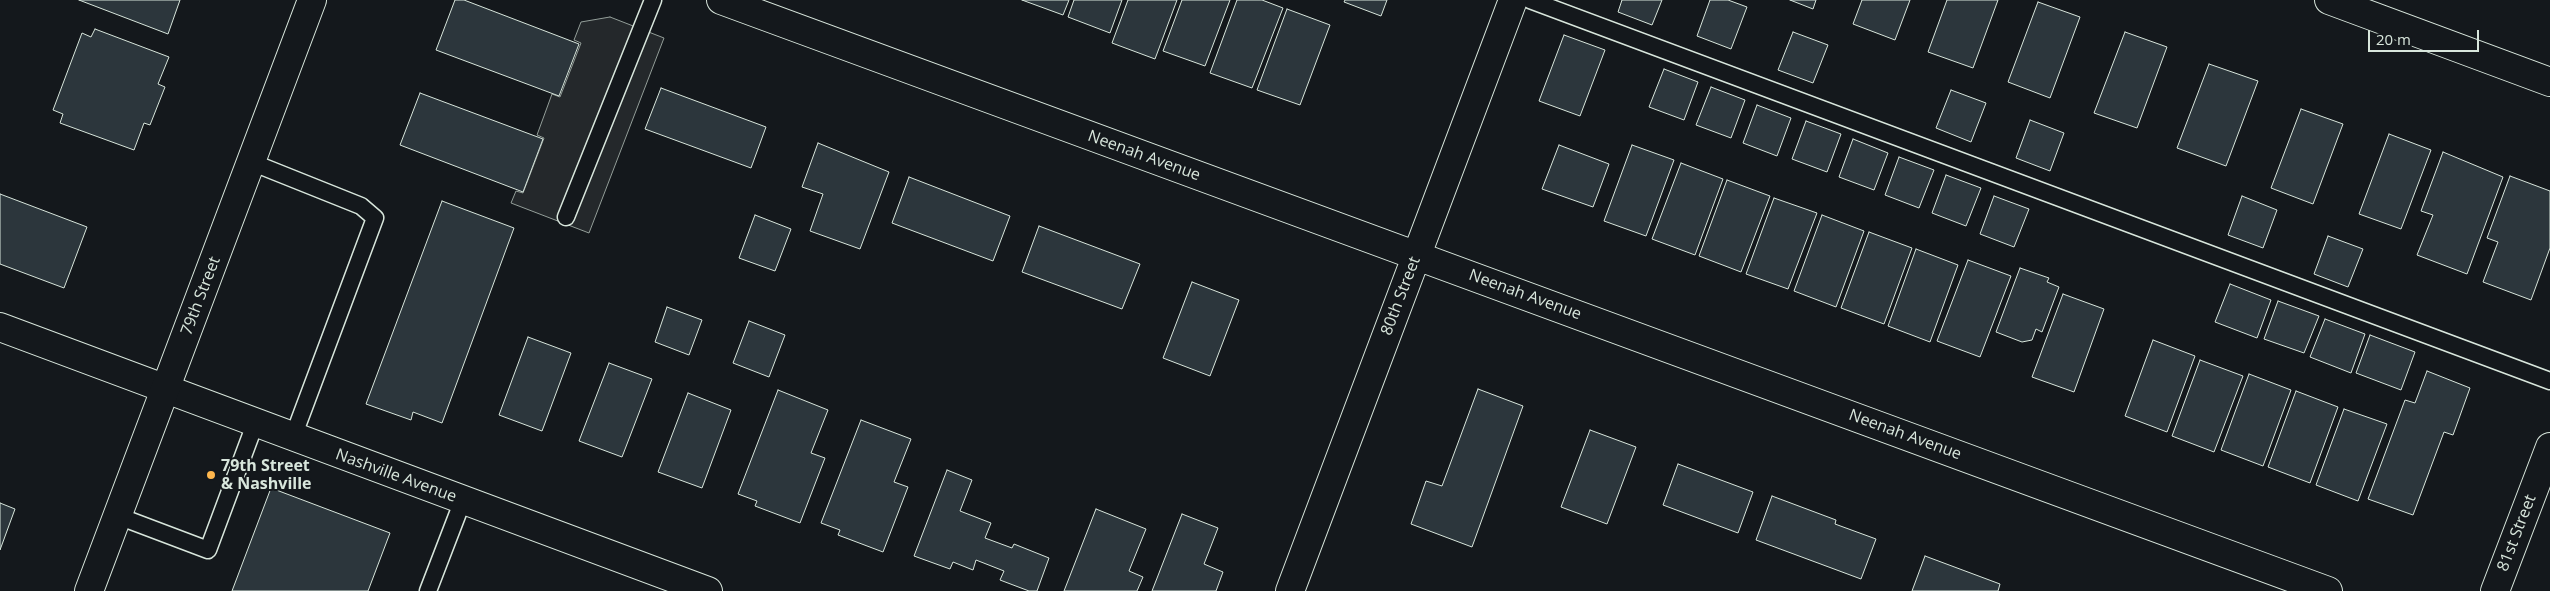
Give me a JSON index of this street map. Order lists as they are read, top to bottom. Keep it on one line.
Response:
{"streets":{"street":["Neenah Avenue","79th Street","80th Street","Nashville Avenue","81st Street"]},"crossings":[["Neenah Avenue","80th Street"],["79th Street","Nashville Avenue"]],"places":["79th Street & Nashville"],"scale_bar":"20 m"}
